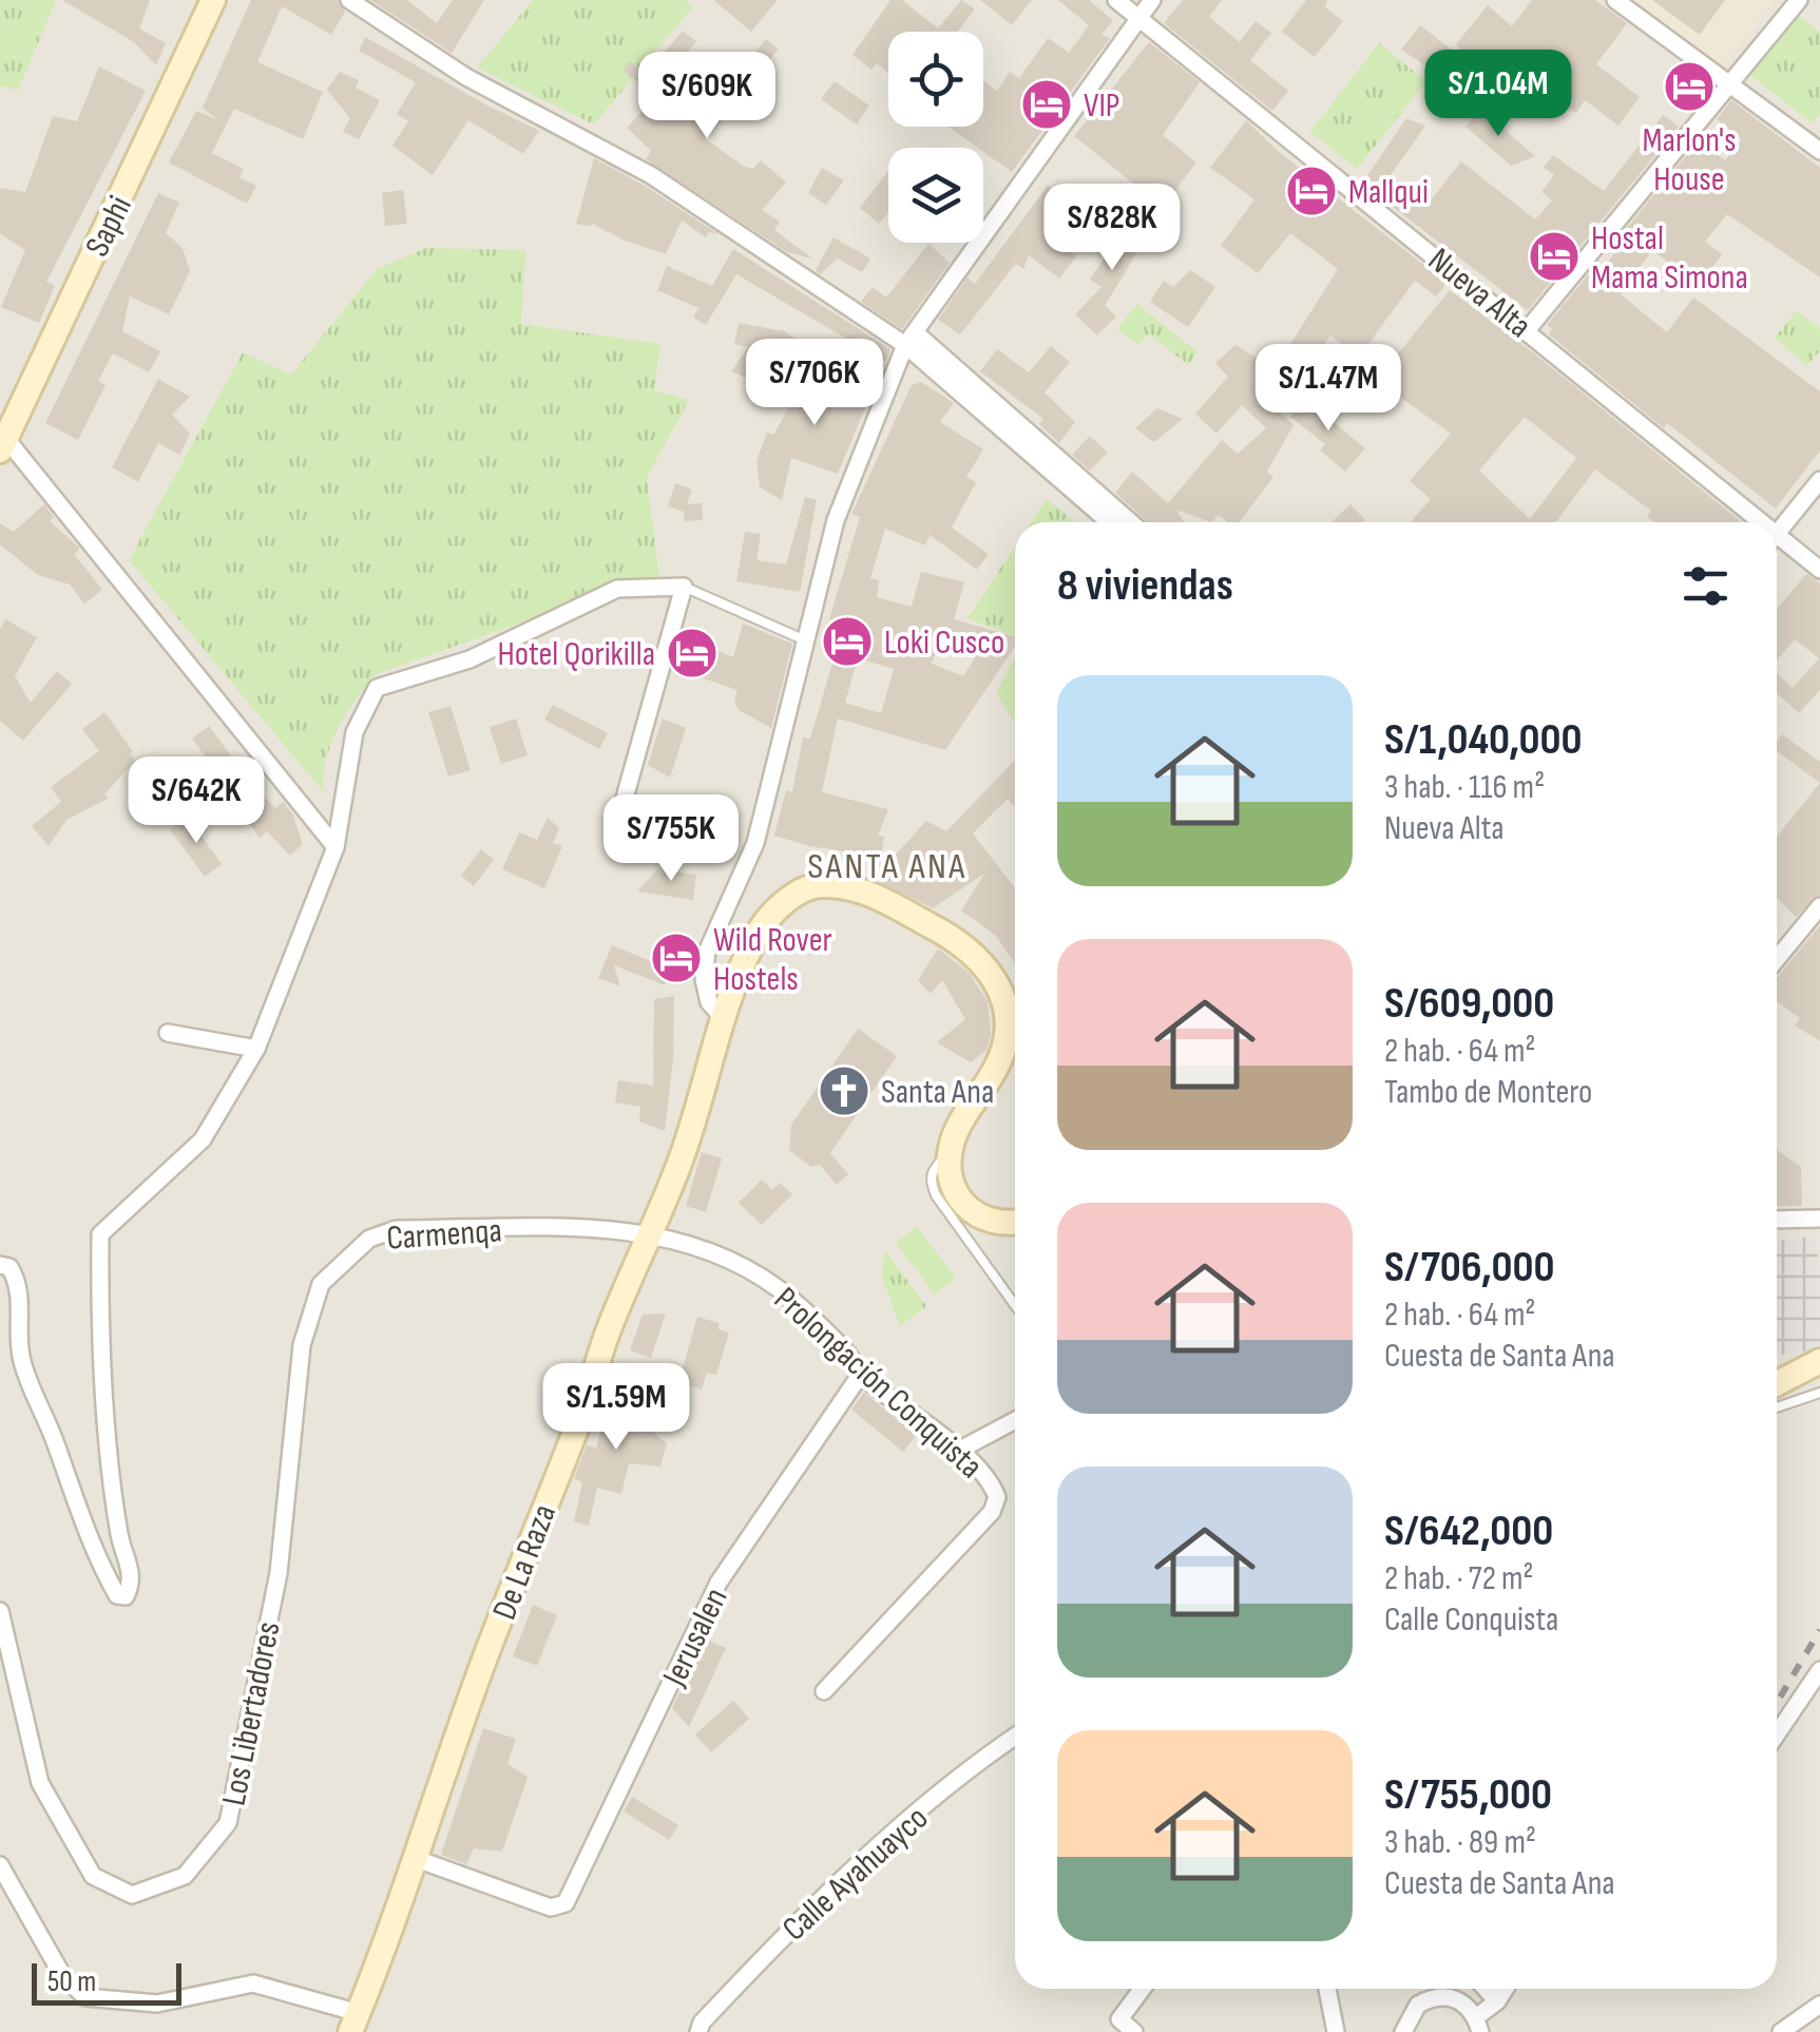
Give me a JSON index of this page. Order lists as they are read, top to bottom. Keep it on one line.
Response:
{"streets":{"main road":["Saphi","De La Raza"],"street":["Nueva Alta","Carmenqa","Prolongación Conquista","Jerusalen","Los Libertadores","Calle Ayahuayco"]},"crossings":[["Carmenqa","Prolongación Conquista"],["Carmenqa","De La Raza"],["Carmenqa","Los Libertadores"],["Prolongación Conquista","De La Raza"],["Prolongación Conquista","Jerusalen"],["De La Raza","Jerusalen"]],"districts":["SANTA ANA"],"places":{"hotel":["Marlon's House","VIP","Mallqui","Hostal Mama Simona","Loki Cusco","Hotel Qorikilla","Wild Rover Hostels"],"church":["Santa Ana"]},"scale_bar":"50 m","page":{"price":["S/1.04M","S/609K","S/828K","S/706K","S/1.47M","S/642K","S/755K","S/1.59M"],"heading":"8 viviendas","list":[{"name":"S/1,040,000","note":"3 hab. · 116 m² · Nueva Alta"},{"name":"S/609,000","note":"2 hab. · 64 m² · Tambo de Montero"},{"name":"S/706,000","note":"2 hab. · 64 m² · Cuesta de Santa Ana"},{"name":"S/642,000","note":"2 hab. · 72 m² · Calle Conquista"},{"name":"S/755,000","note":"3 hab. · 89 m² · Cuesta de Santa Ana"}],"scale":"50 m"}}
